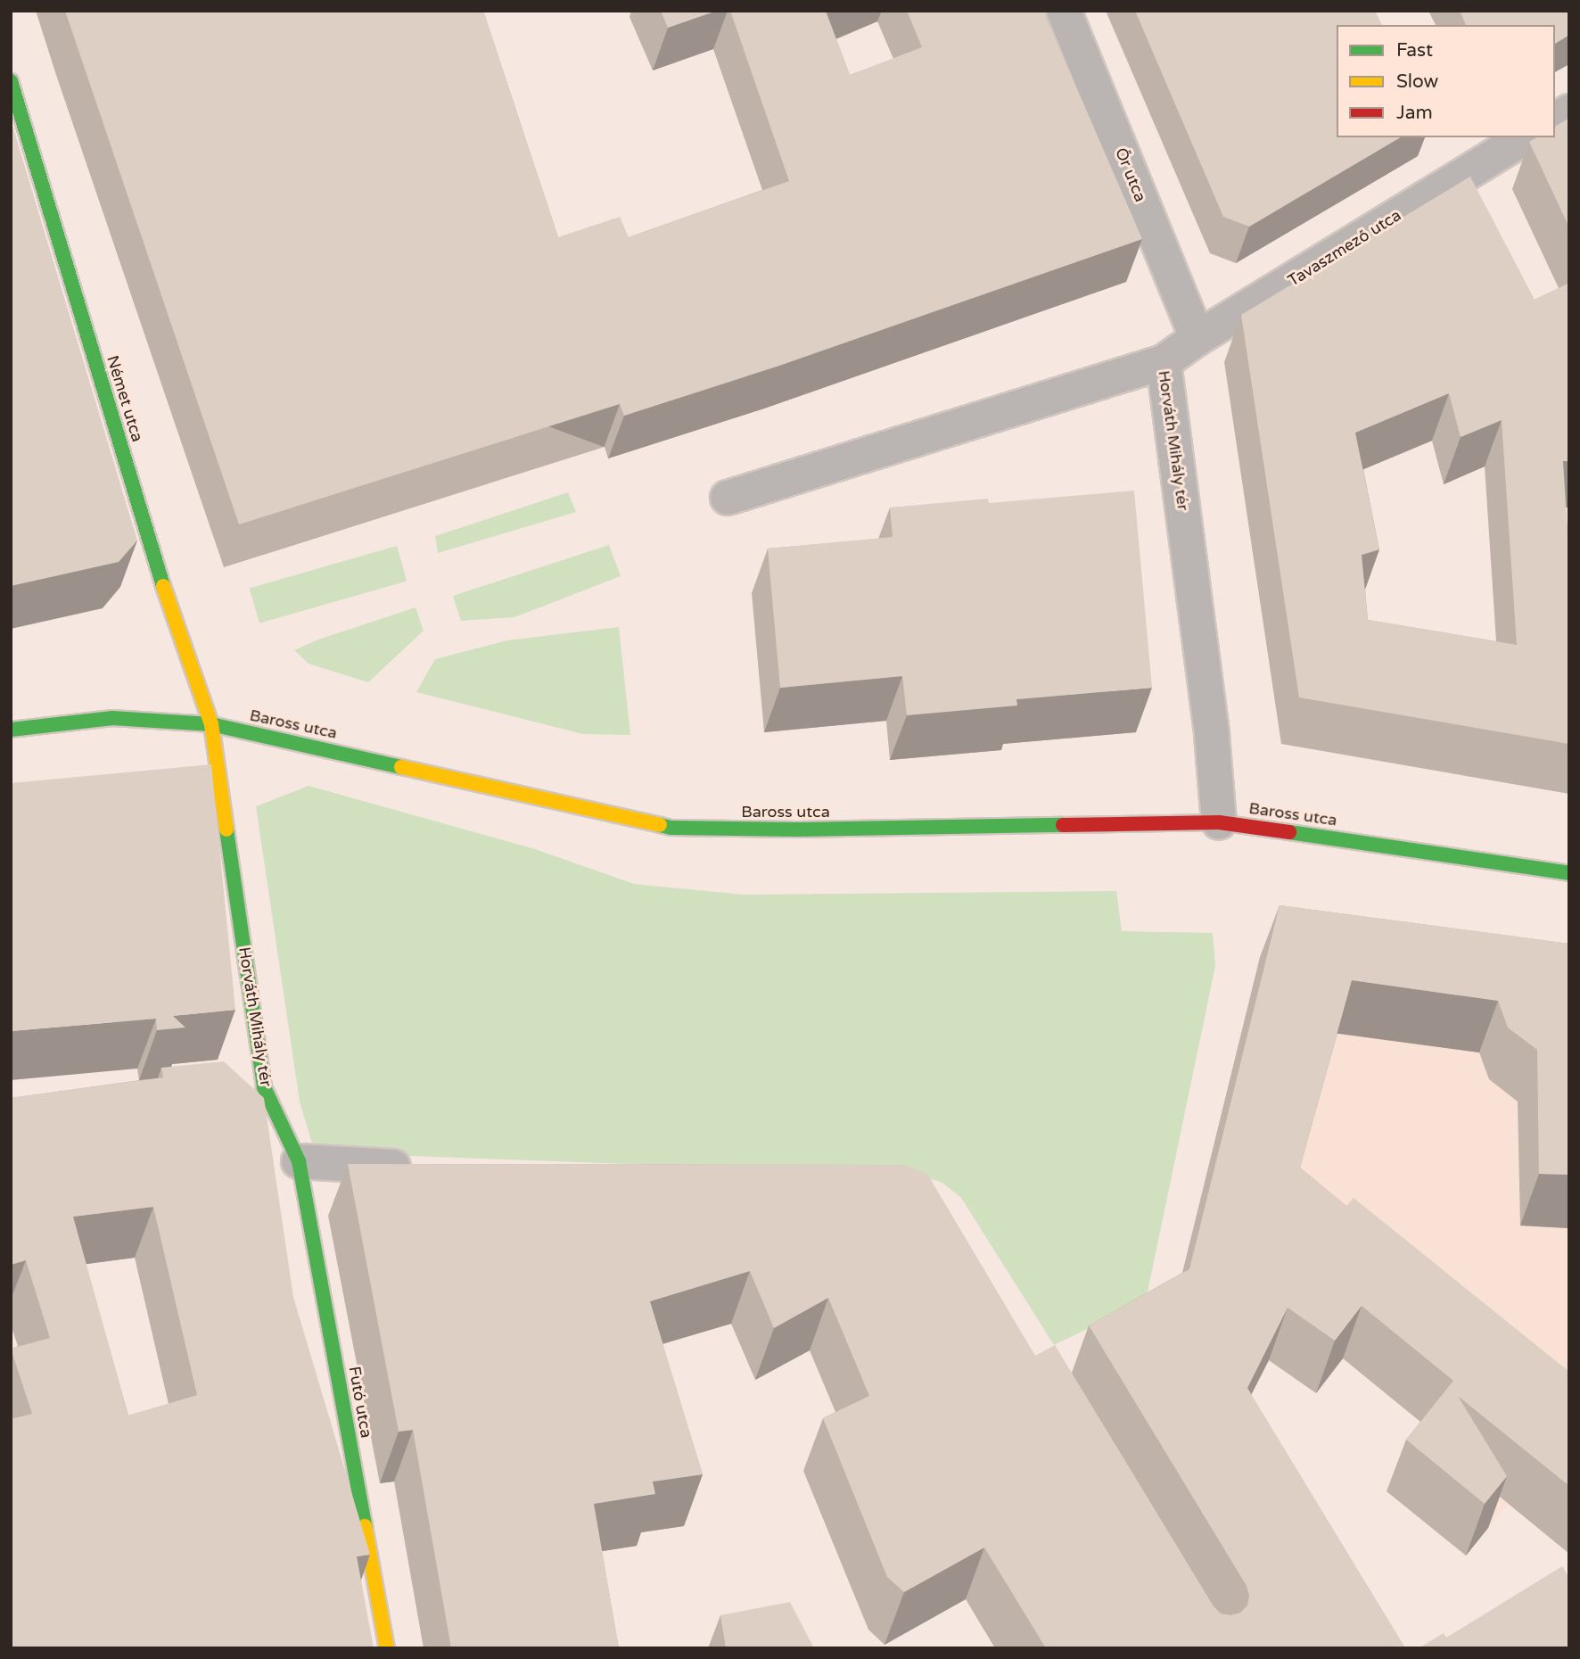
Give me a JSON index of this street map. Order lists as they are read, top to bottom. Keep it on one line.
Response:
{"streets":{"street":["Őr utca","Tavaszmező utca","Német utca","Horváth Mihály tér","Baross utca","Futó utca"]},"crossings":[["Őr utca","Tavaszmező utca"],["Tavaszmező utca","Horváth Mihály tér"],["Német utca","Horváth Mihály tér"],["Német utca","Baross utca"],["Horváth Mihály tér","Baross utca"],["Horváth Mihály tér","Futó utca"]],"legend":["Fast","Slow","Jam"]}
